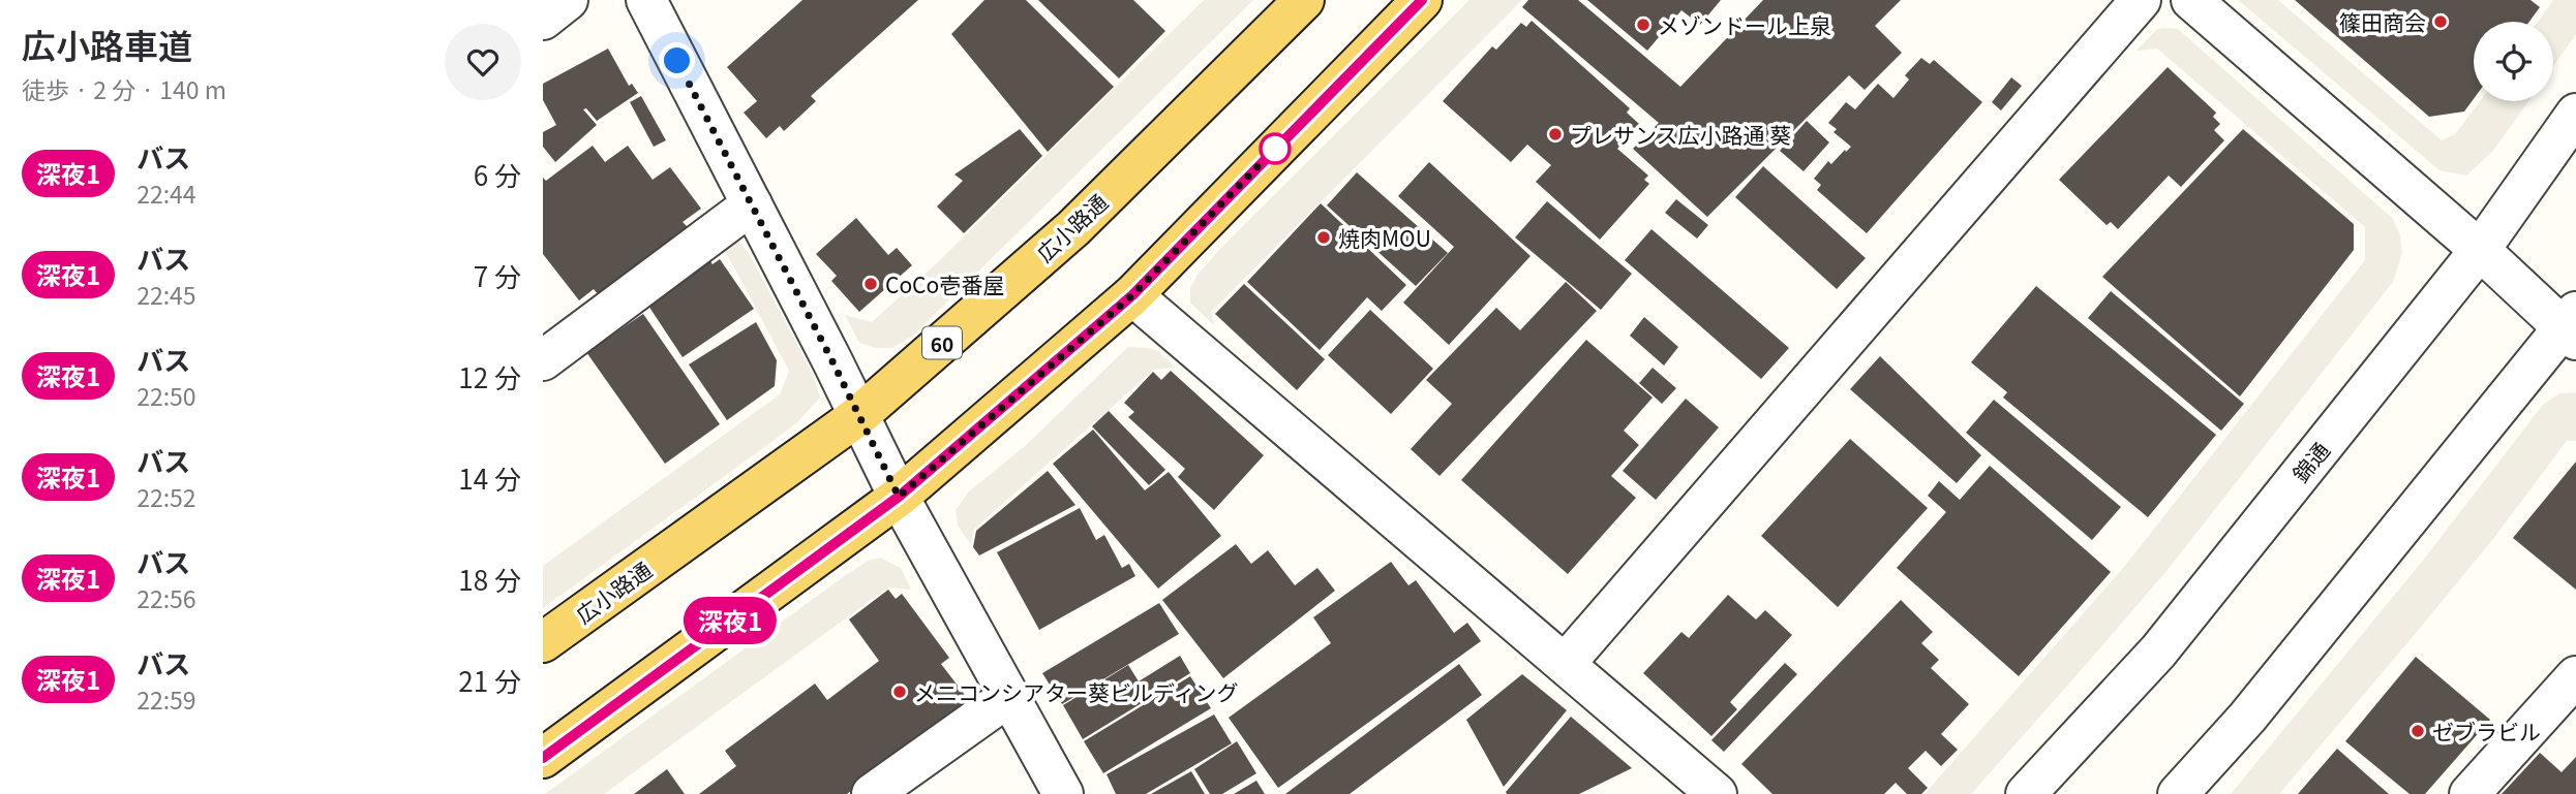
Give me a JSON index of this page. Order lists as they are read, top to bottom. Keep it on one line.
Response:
{"streets":{"main road":["広小路通","60"],"street":["錦通"]},"places":["篠田商会","メゾンドール上泉","プレサンス広小路通 葵","焼肉MOU","CoCo壱番屋","メニコンシアター葵ビルディング","ゼブラビル"],"lines":["bus line 深夜1"],"page":{"heading":["広小路車道","徒歩 · 2 分 · 140 m"],"on_map":"深夜1","list":[{"mark":"深夜1","name":"バス","note":"22:44","value":"6 分"},{"mark":"深夜1","name":"バス","note":"22:45","value":"7 分"},{"mark":"深夜1","name":"バス","note":"22:50","value":"12 分"},{"mark":"深夜1","name":"バス","note":"22:52","value":"14 分"},{"mark":"深夜1","name":"バス","note":"22:56","value":"18 分"},{"mark":"深夜1","name":"バス","note":"22:59","value":"21 分"}]}}
